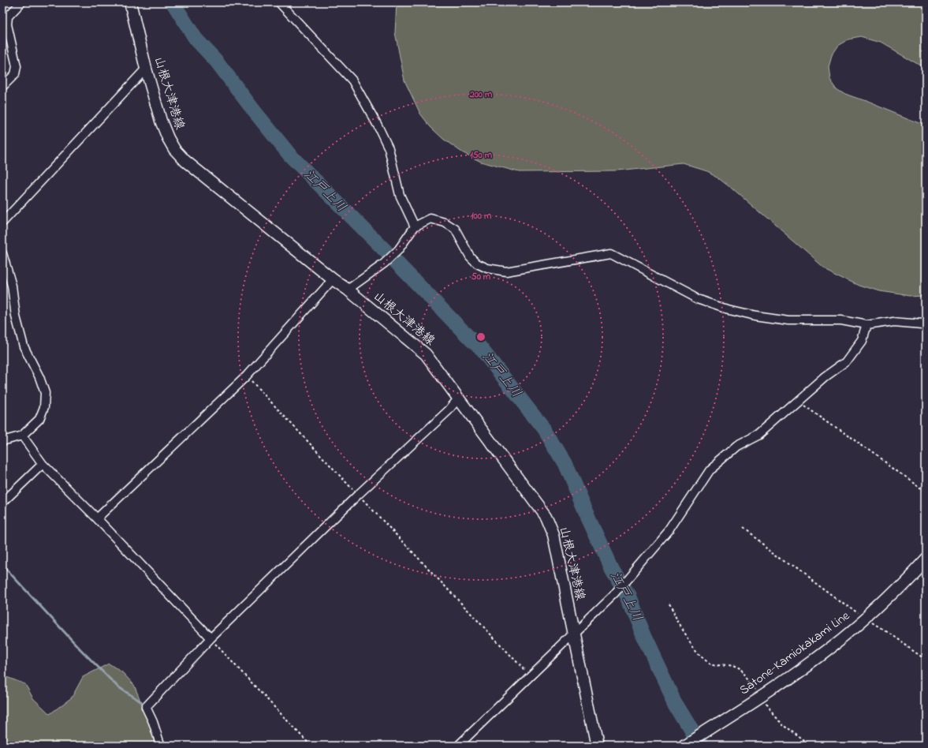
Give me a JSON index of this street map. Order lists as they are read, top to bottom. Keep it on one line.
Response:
{"streets":{"main road":["山根大津港線","Satone-Kamiokakami Line"]},"water":["江戸上川"],"rings":["200 m","150 m","100 m","50 m"]}
